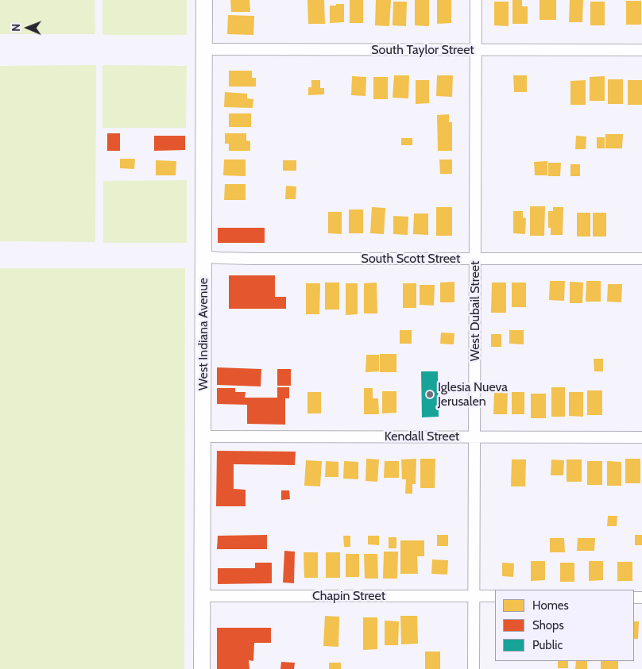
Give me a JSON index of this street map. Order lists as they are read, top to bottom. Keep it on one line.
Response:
{"streets":{"street":["South Taylor Street","South Scott Street","West Dubail Street","West Indiana Avenue","Kendall Street","Chapin Street"]},"crossings":[["South Taylor Street","West Dubail Street"],["South Taylor Street","West Indiana Avenue"],["South Scott Street","West Dubail Street"],["South Scott Street","West Indiana Avenue"],["West Dubail Street","Kendall Street"],["West Dubail Street","Chapin Street"],["West Indiana Avenue","Kendall Street"],["West Indiana Avenue","Chapin Street"]],"places":["Iglesia Nueva Jerusalen"],"legend":["Homes","Shops","Public"],"north":"left"}
